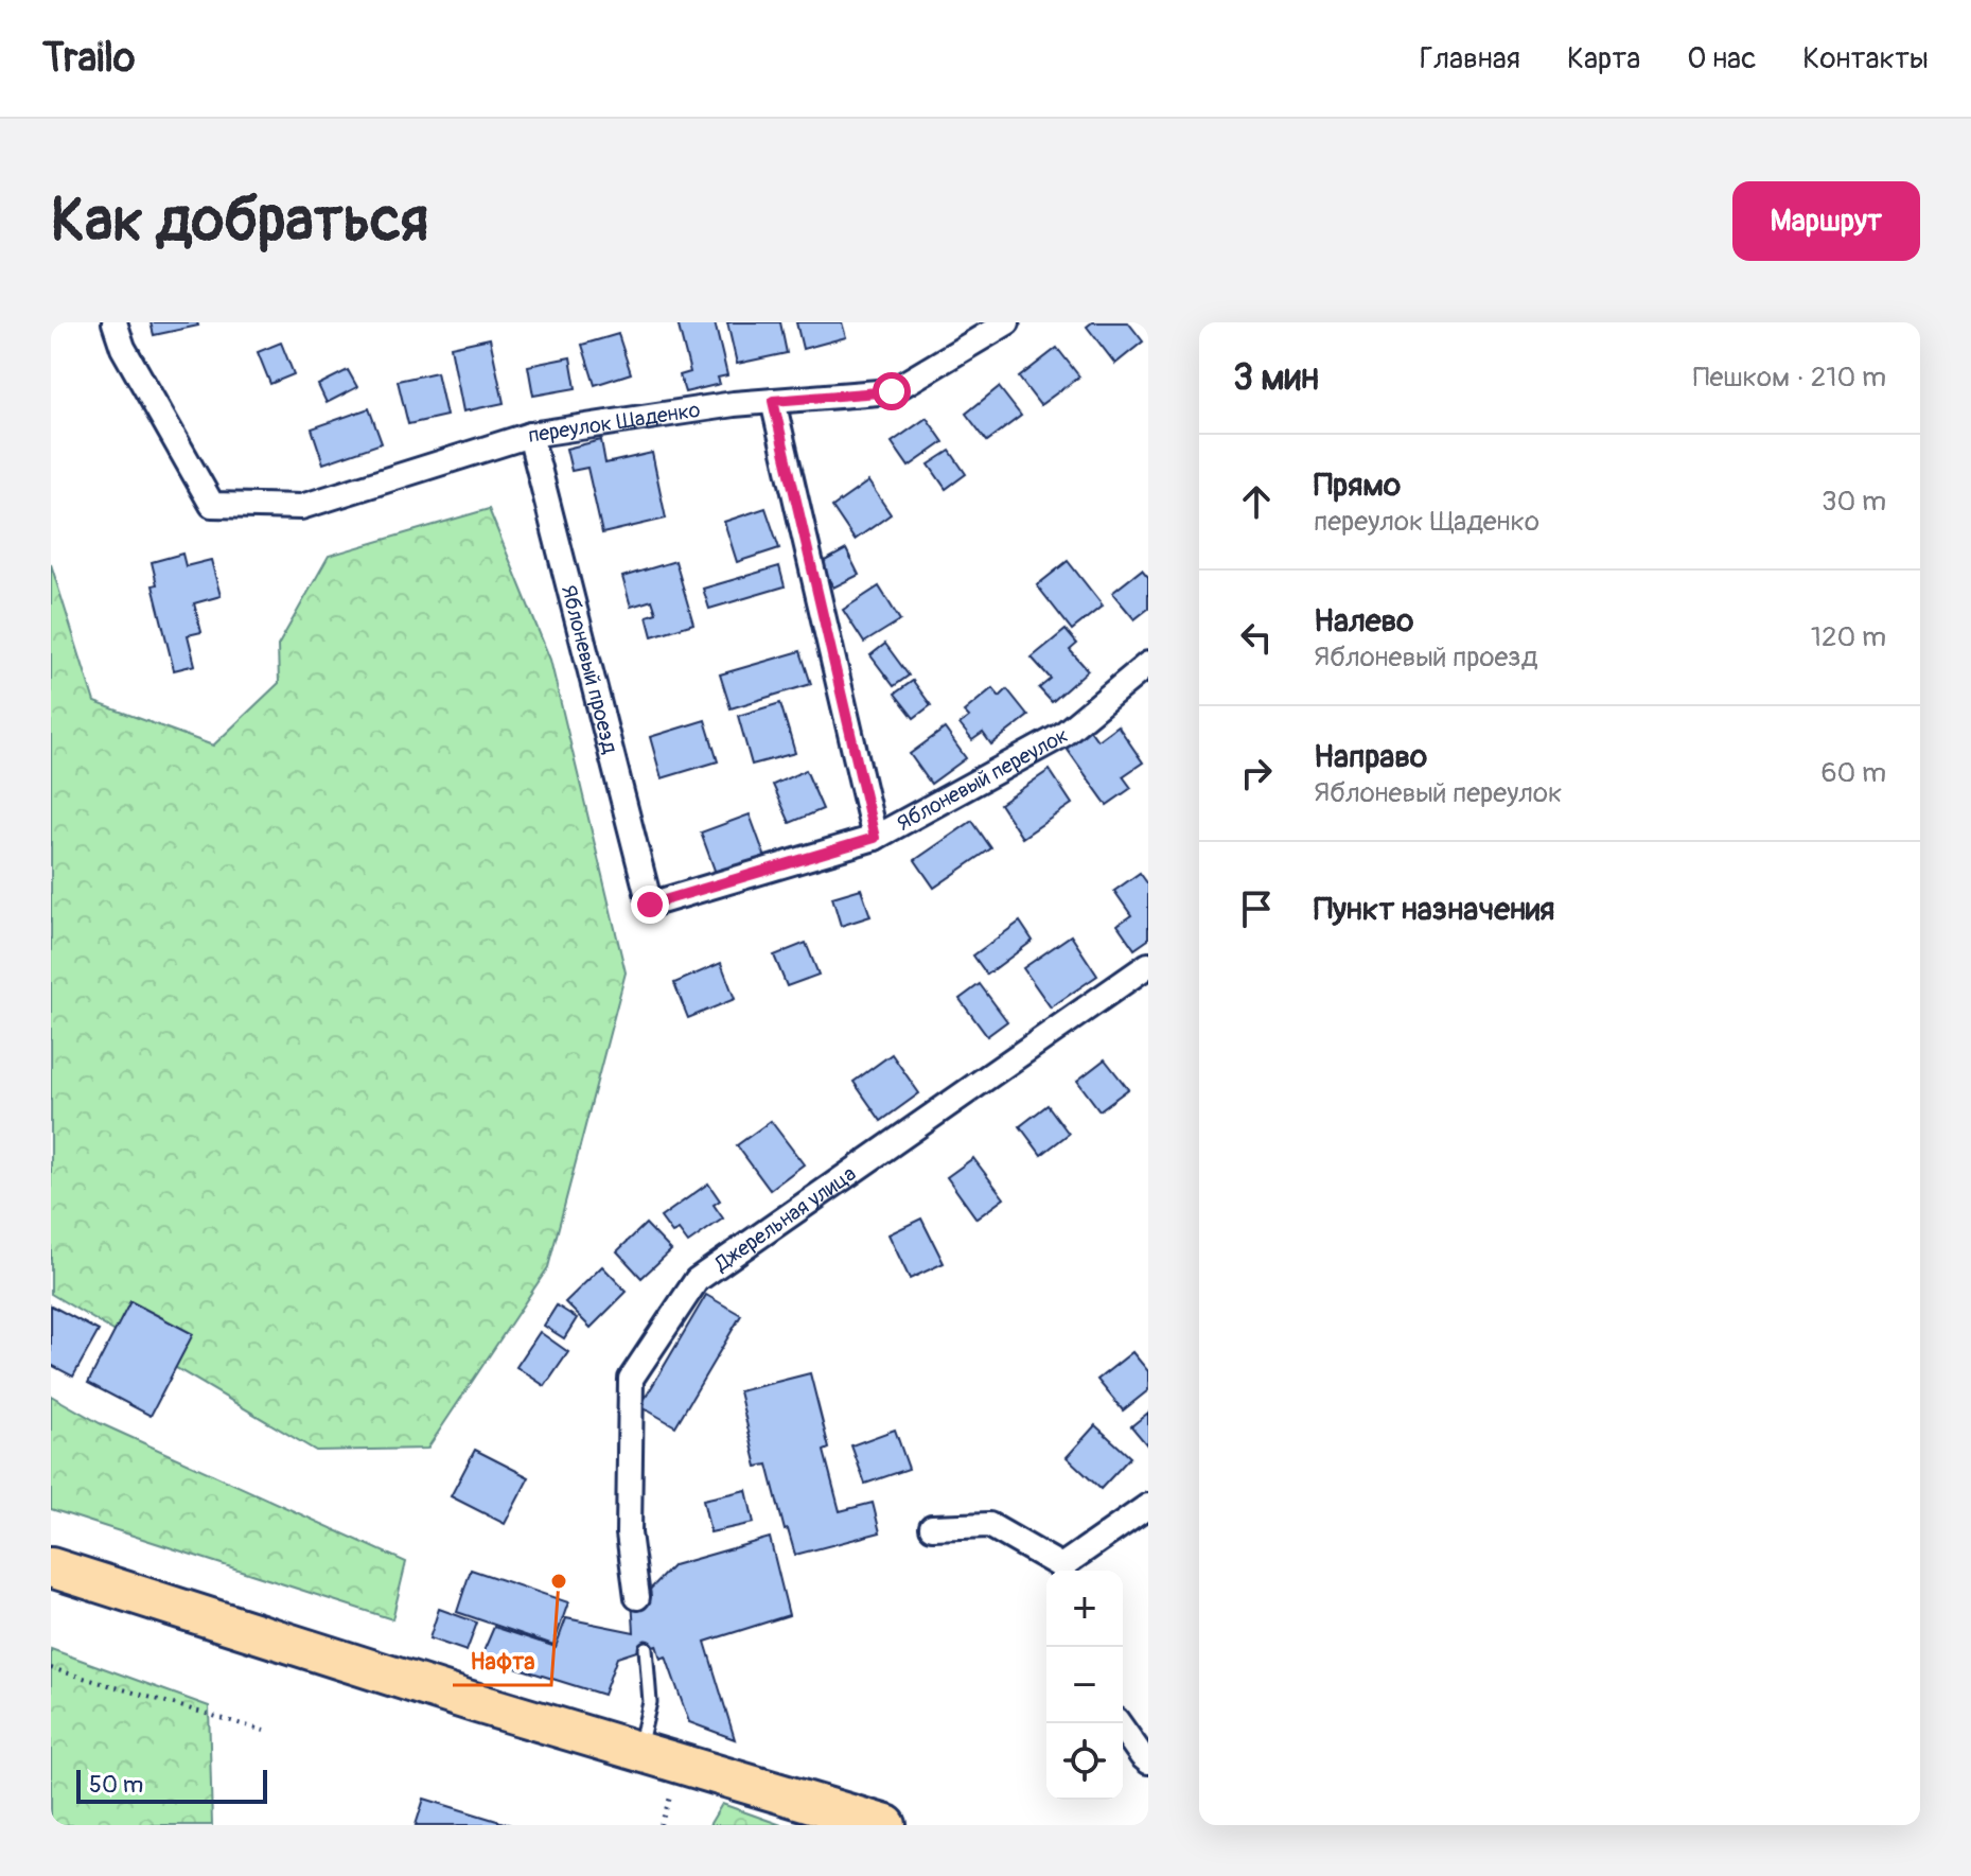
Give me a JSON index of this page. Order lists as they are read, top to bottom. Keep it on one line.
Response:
{"streets":{"street":["переулок Щаденко","Яблоневый проезд","Яблоневый переулок","Джерельная улица"]},"crossings":[["переулок Щаденко","Яблоневый проезд"],["Яблоневый проезд","Яблоневый переулок"]],"places":["Нафта"],"scale_bar":"50 m","page":{"header":"Trailo","nav":["Главная","Карта","О нас","Контакты"],"buttons":"Маршрут","title":"Как добраться","heading":["3 мин","Пешком · 210 m"],"list":[["Прямо","переулок Щаденко","30 m"],["Налево","Яблоневый проезд","120 m"],["Направо","Яблоневый переулок","60 m"],"Пункт назначения"],"map_buttons":["+","−"],"scale":"50 m"}}
